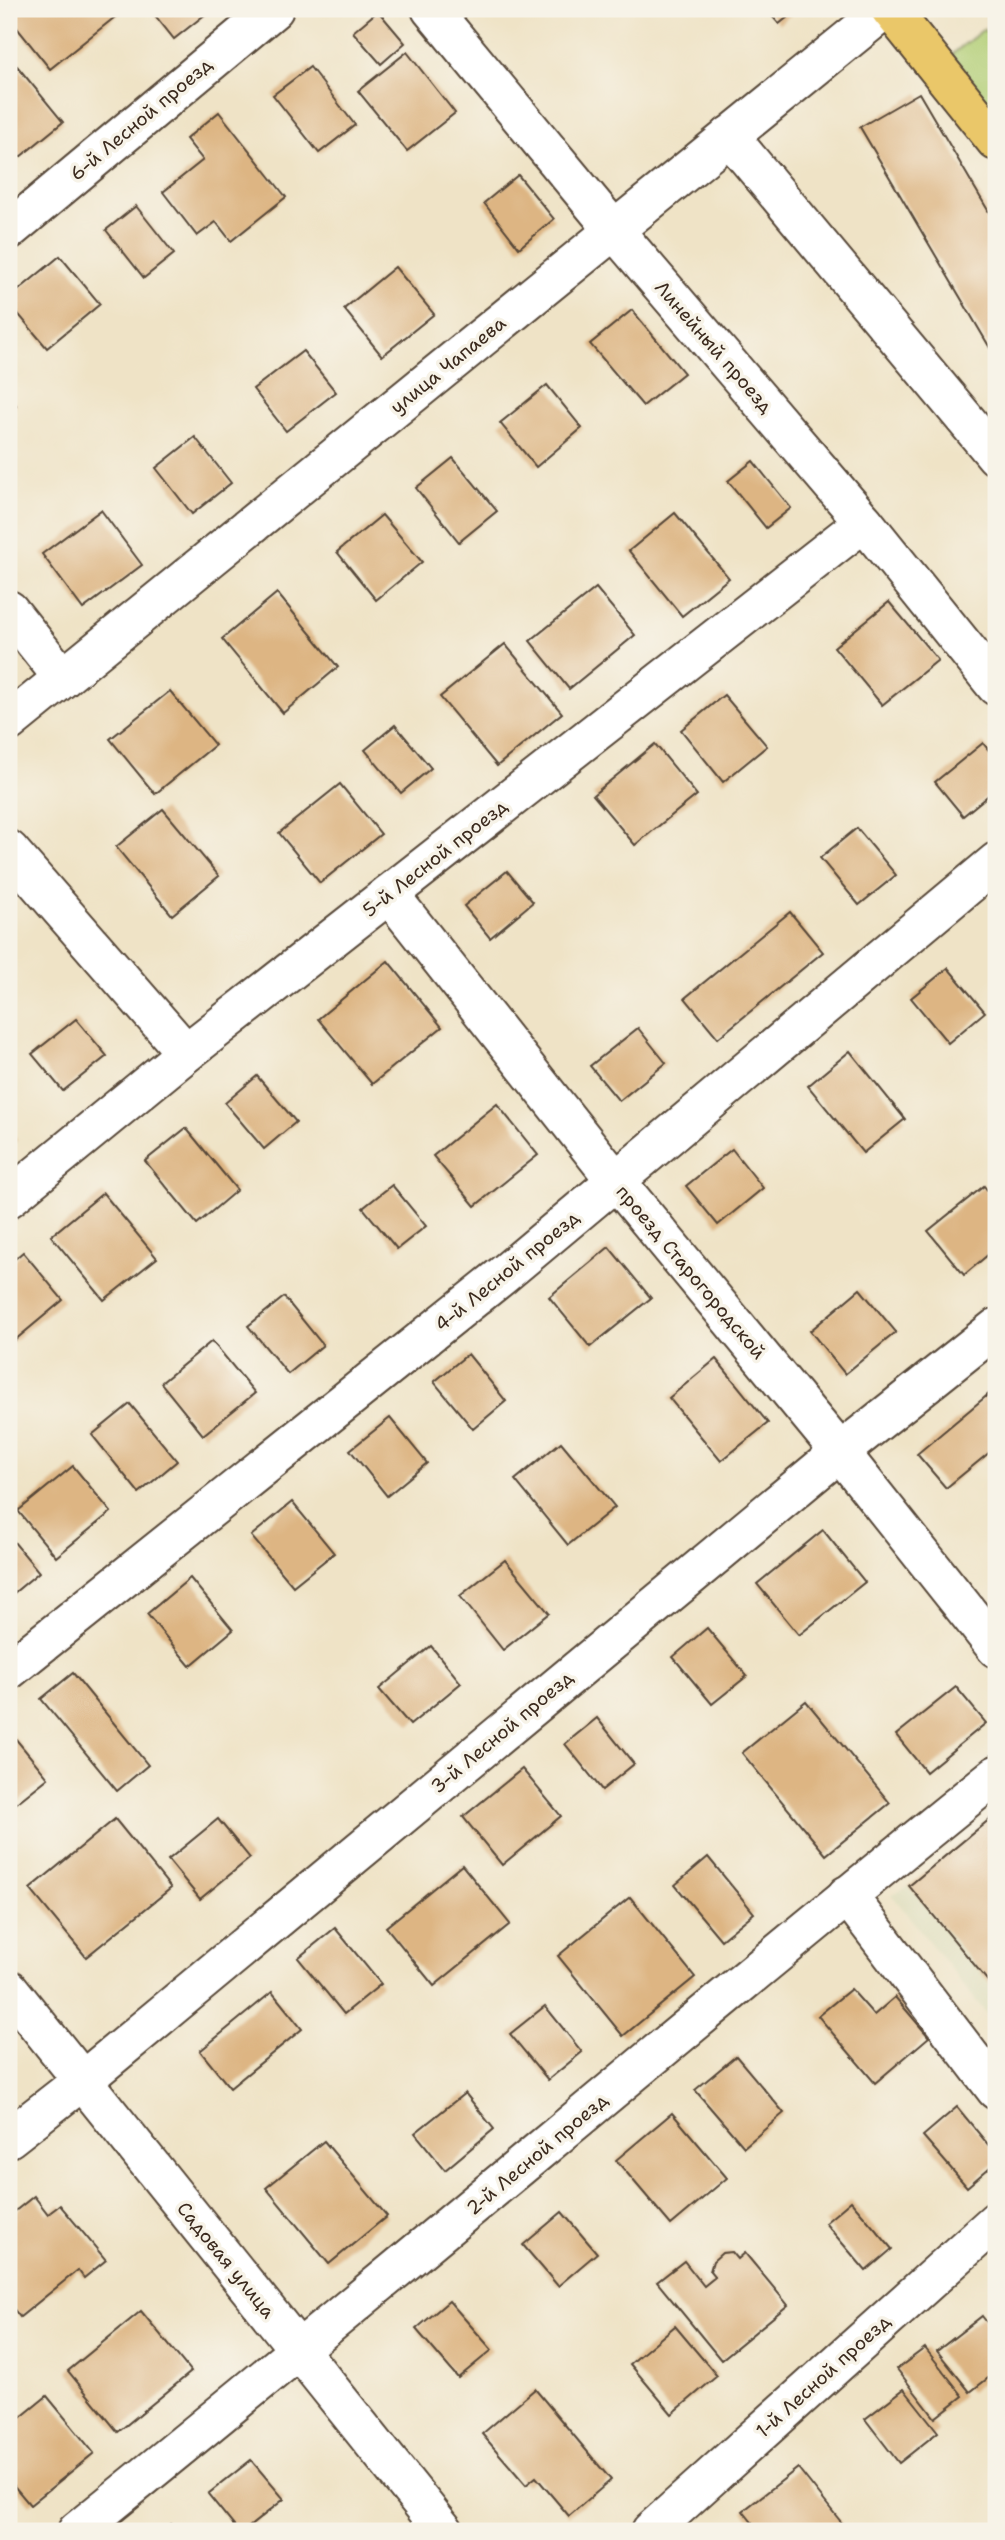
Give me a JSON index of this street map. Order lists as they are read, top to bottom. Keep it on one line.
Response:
{"streets":{"street":["6-й Лесной проезд","Линейный проезд","улица Чапаева","5-й Лесной проезд","4-й Лесной проезд","проезд Старогородской","3-й Лесной проезд","2-й Лесной проезд","Садовая улица","1-й Лесной проезд"]},"crossings":[["Линейный проезд","улица Чапаева"],["Линейный проезд","5-й Лесной проезд"],["5-й Лесной проезд","проезд Старогородской"],["4-й Лесной проезд","проезд Старогородской"],["проезд Старогородской","3-й Лесной проезд"],["3-й Лесной проезд","Садовая улица"],["2-й Лесной проезд","Садовая улица"]]}
